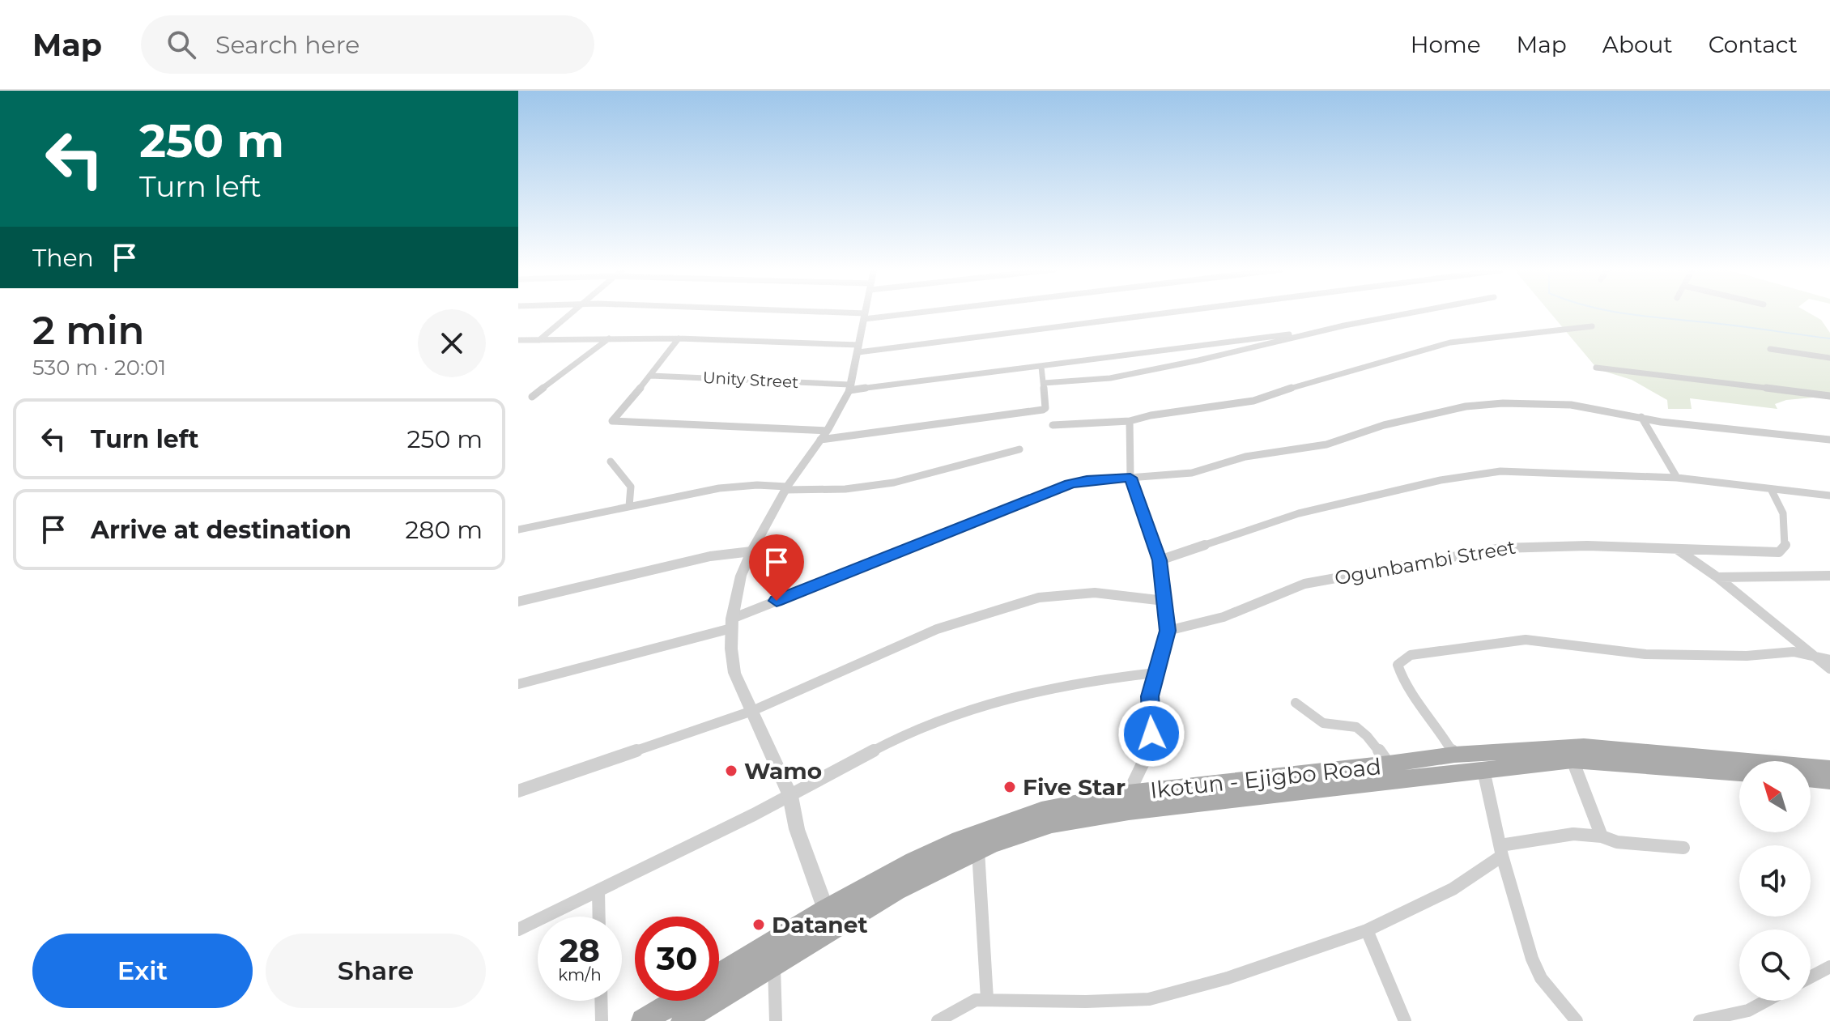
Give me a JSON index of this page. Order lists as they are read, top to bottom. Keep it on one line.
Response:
{"streets":{"main road":["Ikotun - Ejigbo Road"],"street":["Unity Street","Ogunbambi Street"]},"places":["Wamo","Five Star","Datanet"],"north":"top left","page":{"header":"Map","search":"Search here","nav":["Home","Map","About","Contact"],"turn":["250 m","Turn left"],"then":"Then","heading":["2 min","530 m · 20:01"],"list":[{"name":"Turn left","value":"250 m"},{"name":"Arrive at destination","value":"280 m"}],"speed":"28 km/h","limit":"30","buttons":["Exit","Share"]}}
